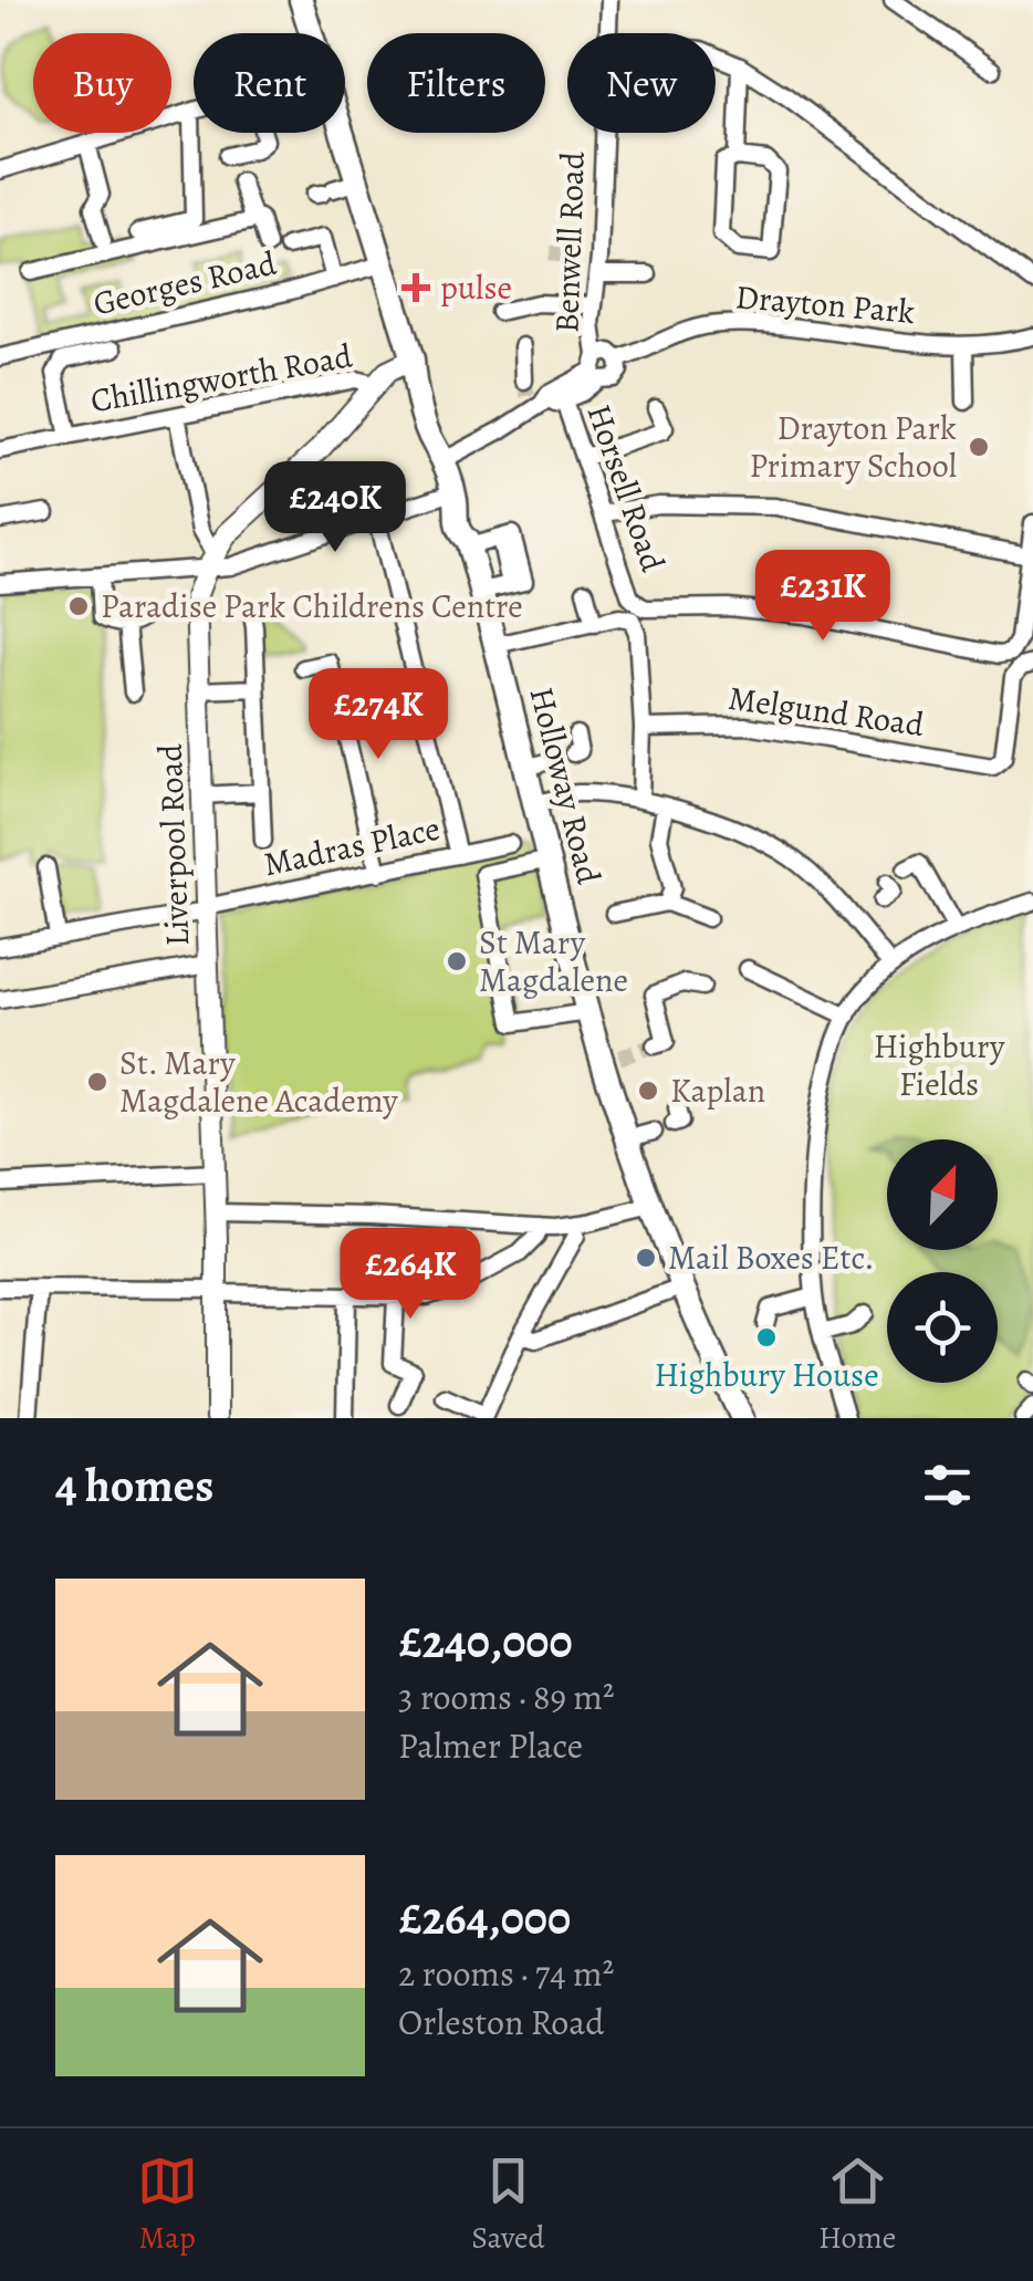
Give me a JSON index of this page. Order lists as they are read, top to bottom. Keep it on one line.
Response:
{"streets":{"highway":["Holloway Road"],"main road":["Liverpool Road"],"street":["Benwell Road","Georges Road","Drayton Park","Chillingworth Road","Horsell Road","Melgund Road","Madras Place"]},"crossings":[["Benwell Road","Drayton Park"],["Georges Road","Holloway Road"],["Drayton Park","Horsell Road"],["Drayton Park","Holloway Road"],["Chillingworth Road","Liverpool Road"],["Horsell Road","Melgund Road"],["Holloway Road","Liverpool Road"],["Liverpool Road","Madras Place"]],"parks":["Highbury Fields"],"places":{"health":["pulse"],"other":["Drayton Park Primary School","Paradise Park Childrens Centre","St Mary Magdalene","St. Mary Magdalene Academy","Kaplan","Mail Boxes Etc.","Highbury House"]},"north":"top right","page":{"chip":["Buy","Rent","Filters","New"],"price":["£240K","£231K","£274K","£264K"],"heading":"4 homes","list":[{"name":"£240,000","note":"3 rooms · 89 m² · Palmer Place"},{"name":"£264,000","note":"2 rooms · 74 m² · Orleston Road"}],"tabs":["Map","Saved","Home"]}}
